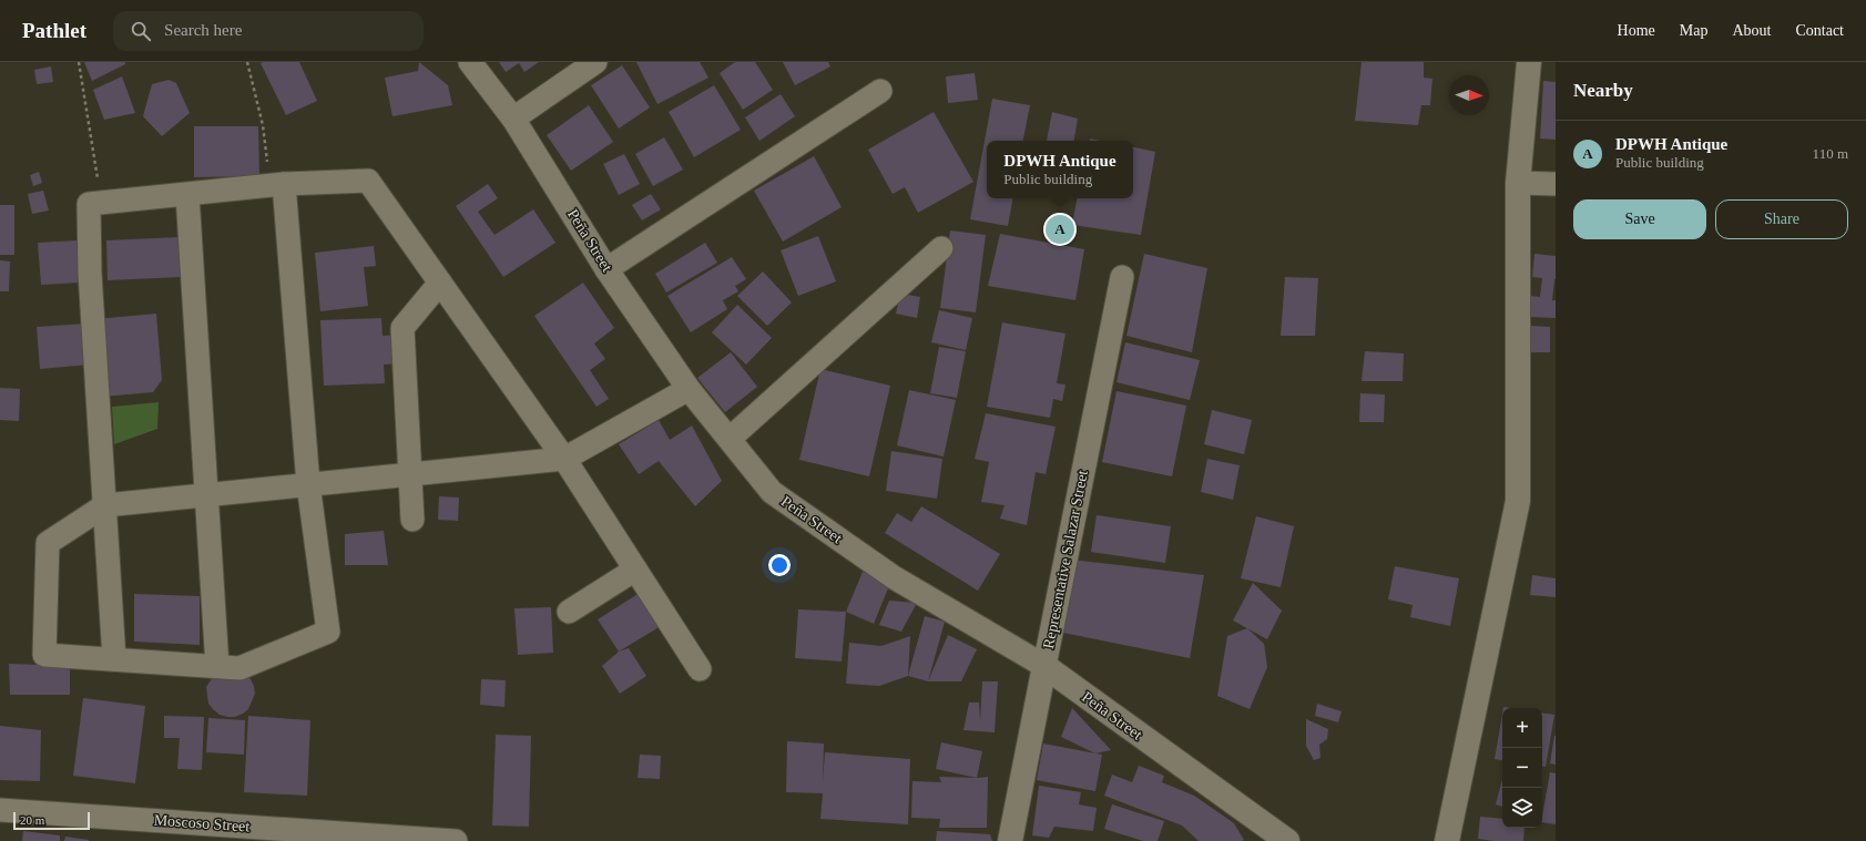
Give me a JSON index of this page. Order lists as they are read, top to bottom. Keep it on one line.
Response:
{"streets":{"street":["Peña Street","Representative Salazar Street","Moscoso Street"]},"crossings":[["Peña Street","Representative Salazar Street"]],"scale_bar":"20 m","north":"right","page":{"header":"Pathlet","search":"Search here","nav":["Home","Map","About","Contact"],"heading":"Nearby","list":[{"mark":"A","name":"DPWH Antique","note":"Public building","value":"110 m"}],"popup":["DPWH Antique","Public building"],"buttons":["Save","Share"],"pins":"A","map_buttons":["+","−"],"scale":"20 m"}}
